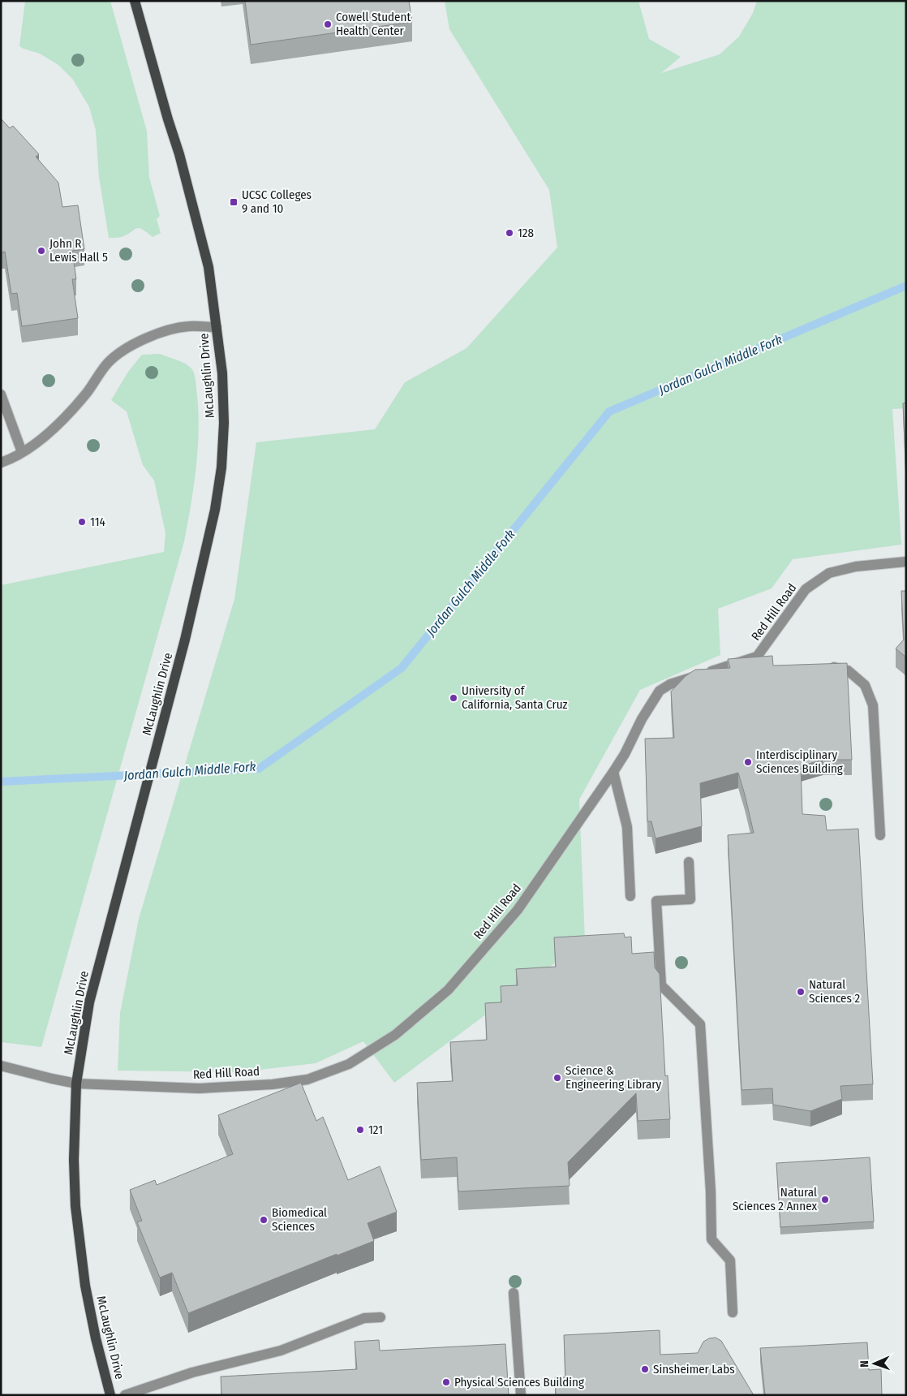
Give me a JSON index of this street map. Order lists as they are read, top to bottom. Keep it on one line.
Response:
{"streets":{"main road":["McLaughlin Drive"],"street":["Red Hill Road"]},"crossings":[["McLaughlin Drive","Red Hill Road"]],"water":["Jordan Gulch Middle Fork"],"places":{"other":["Cowell Student Health Center","128","John R Lewis Hall 5","114","University of California, Santa Cruz","Interdisciplinary Sciences Building","Natural Sciences 2","Science & Engineering Library","121","Natural Sciences 2 Annex","Biomedical Sciences","Sinsheimer Labs","Physical Sciences Building"],"transit":["UCSC Colleges 9 and 10"]},"north":"left"}
